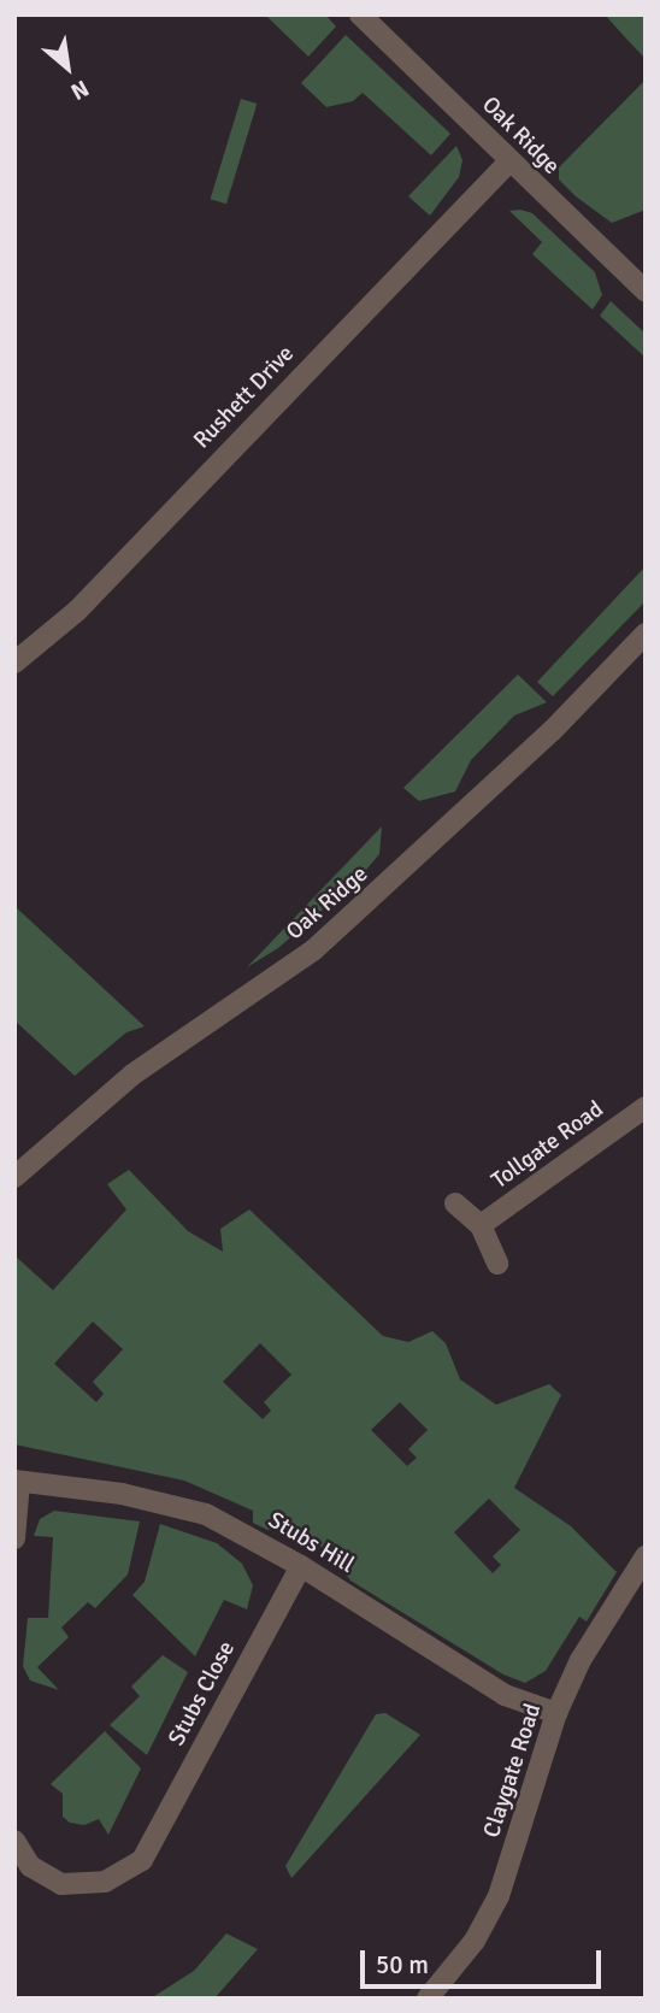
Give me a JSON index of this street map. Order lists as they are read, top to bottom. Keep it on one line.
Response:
{"streets":{"street":["Oak Ridge","Rushett Drive","Tollgate Road","Stubs Hill","Stubs Close","Claygate Road"]},"crossings":[["Oak Ridge","Rushett Drive"],["Stubs Hill","Stubs Close"],["Stubs Hill","Claygate Road"]],"scale_bar":"50 m","north":"bottom right"}
